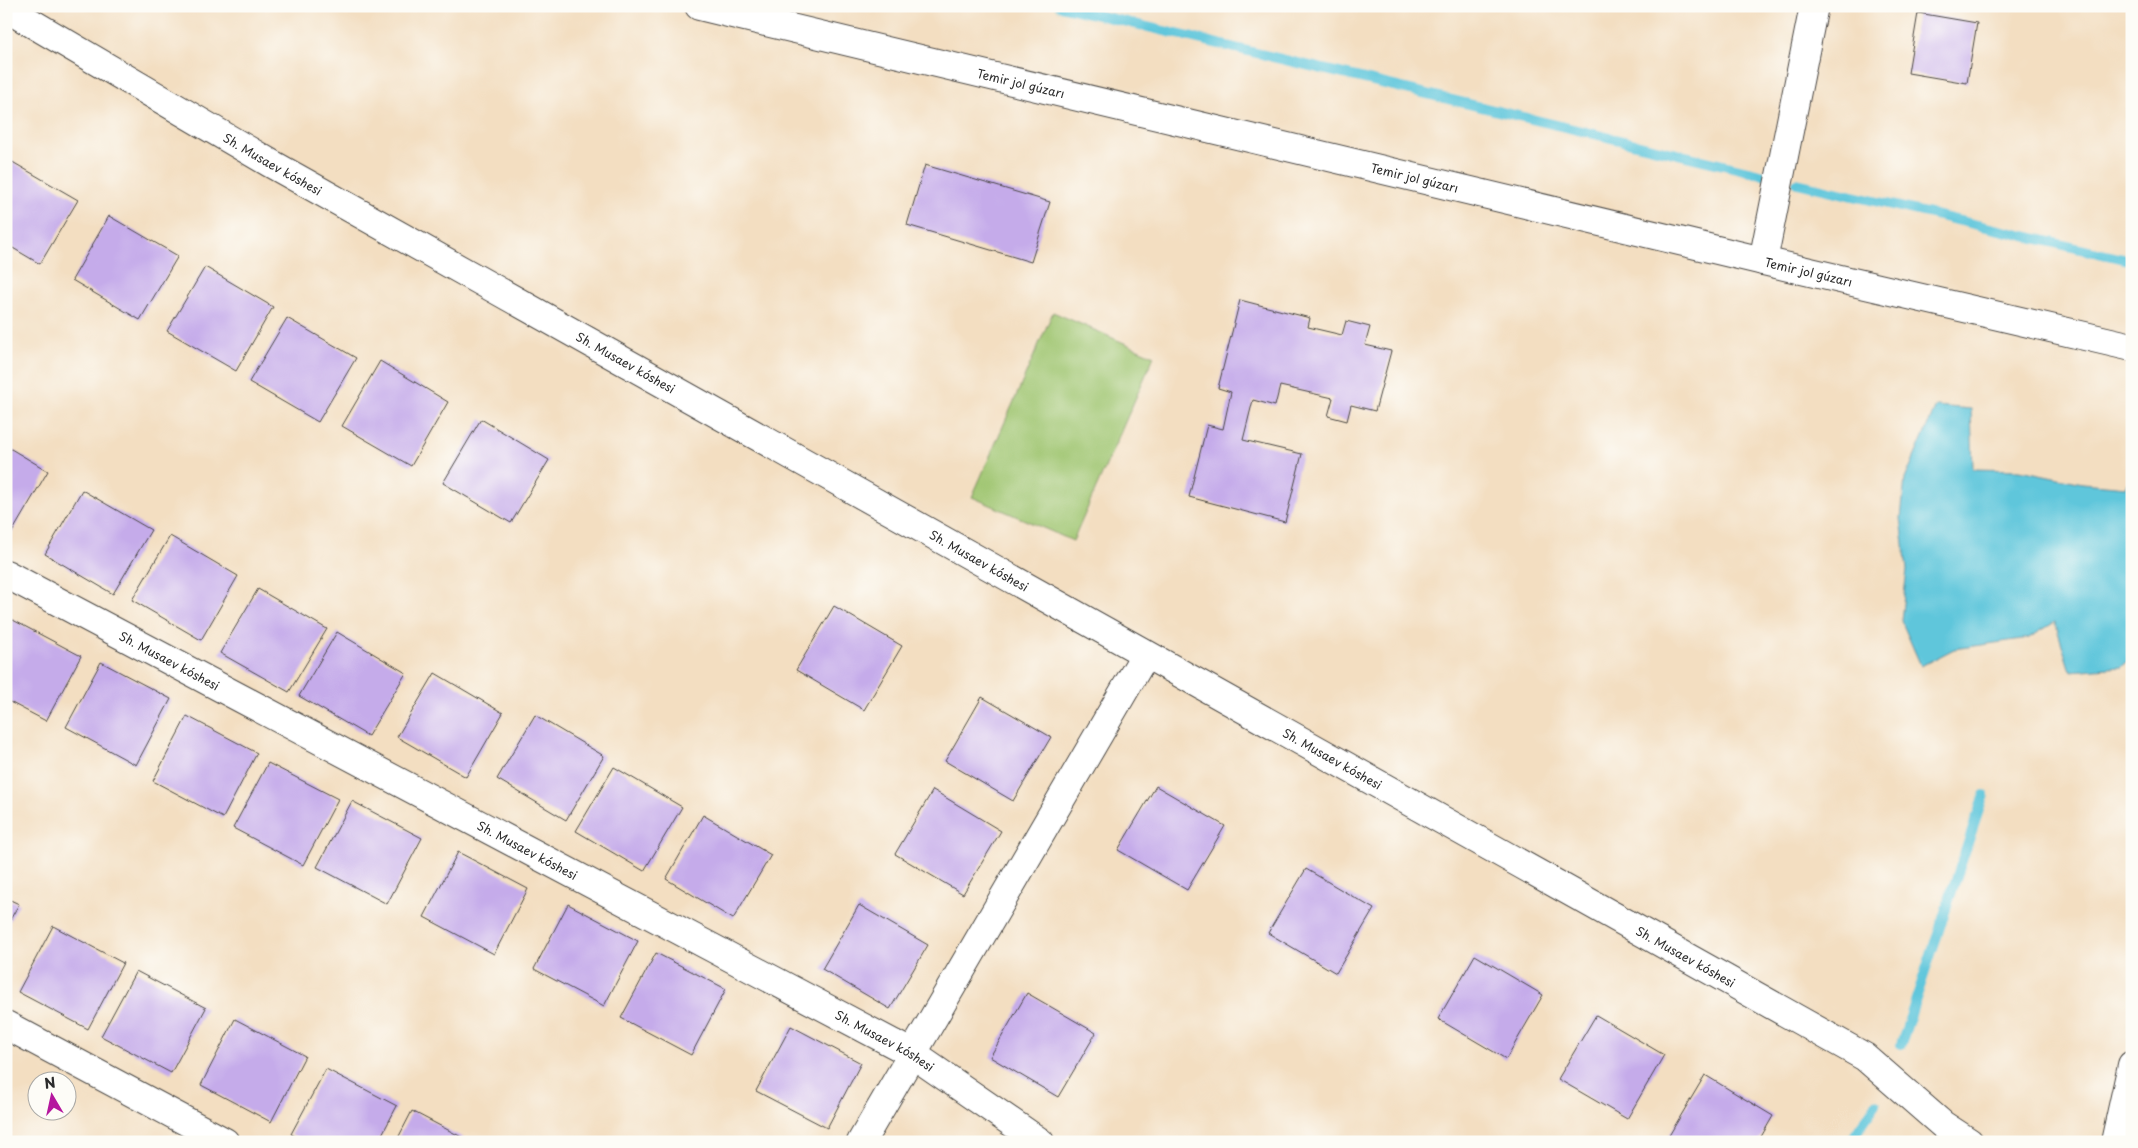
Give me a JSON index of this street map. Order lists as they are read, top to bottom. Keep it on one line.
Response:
{"streets":{"street":["Temir jol gúzarı","Sh. Musaev kóshesi"]},"north":"top"}
